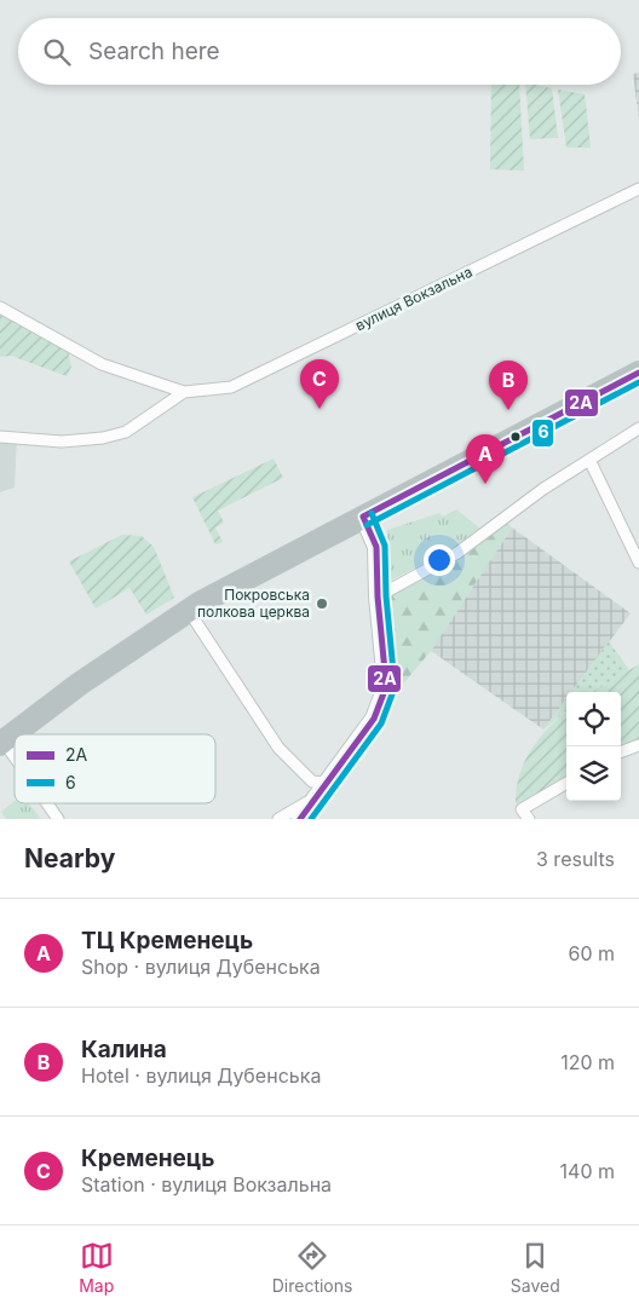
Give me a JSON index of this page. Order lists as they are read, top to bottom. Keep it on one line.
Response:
{"streets":{"street":["вулиця Вокзальна"]},"places":["Покровська полкова церква"],"lines":["transit line 2A","transit line 6"],"legend":["2A","6"],"page":{"search":"Search here","pins":["C","B","A"],"heading":["Nearby","3 results"],"list":[{"mark":"A","name":"ТЦ Кременець","note":"Shop · вулиця Дубенська","value":"60 m"},{"mark":"B","name":"Калина","note":"Hotel · вулиця Дубенська","value":"120 m"},{"mark":"C","name":"Кременець","note":"Station · вулиця Вокзальна","value":"140 m"}],"nav":["Map","Directions","Saved"]}}
